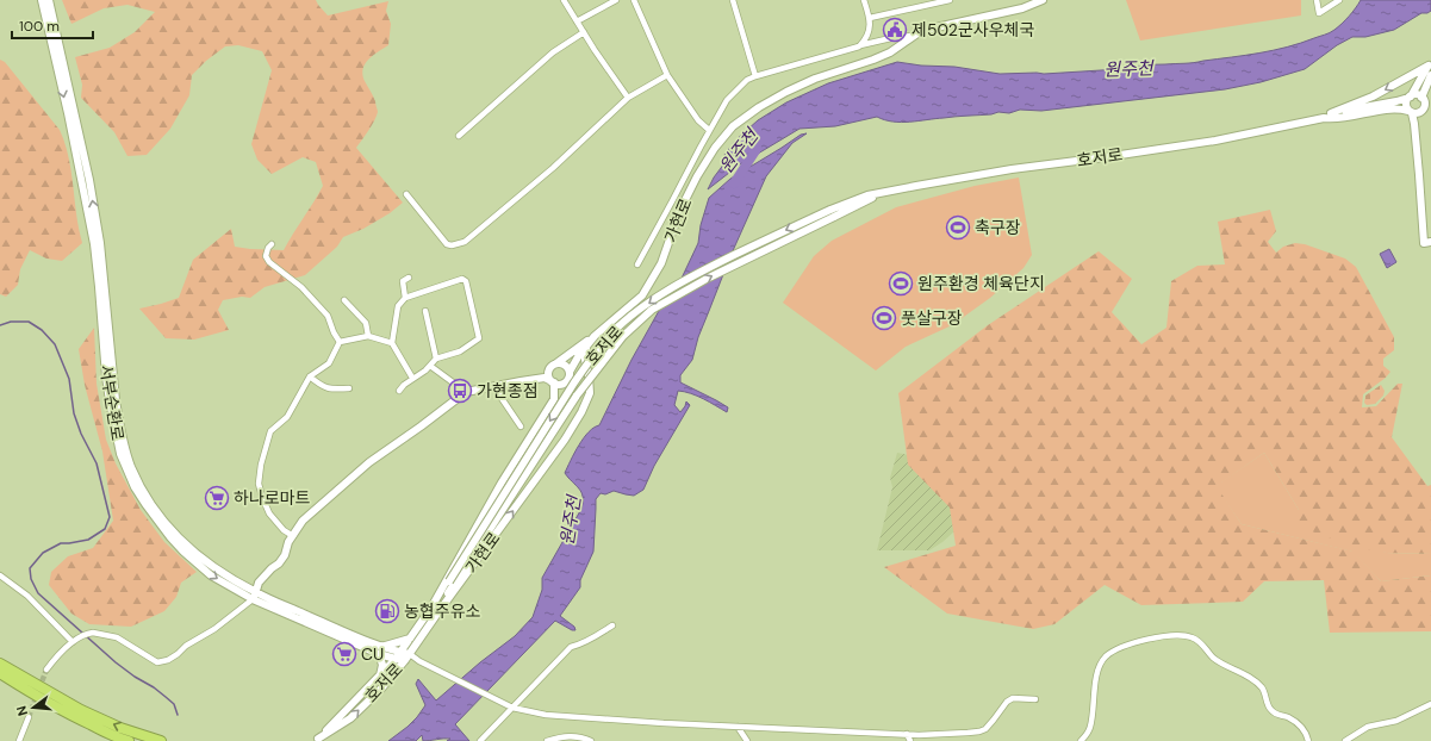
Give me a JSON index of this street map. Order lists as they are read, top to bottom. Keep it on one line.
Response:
{"streets":{"street":["호저로","가현로","서부순환로"]},"crossings":[["호저로","가현로"],["호저로","서부순환로"]],"water":["원주천"],"places":{"public building":["제502군사우체국"],"sports":["축구장","원주환경 체육단지","풋살구장"],"bus stop":["가현종점"],"supermarket":["하나로마트","CU"],"fuel station":["농협주유소"]},"scale_bar":"100 m","north":"left"}
